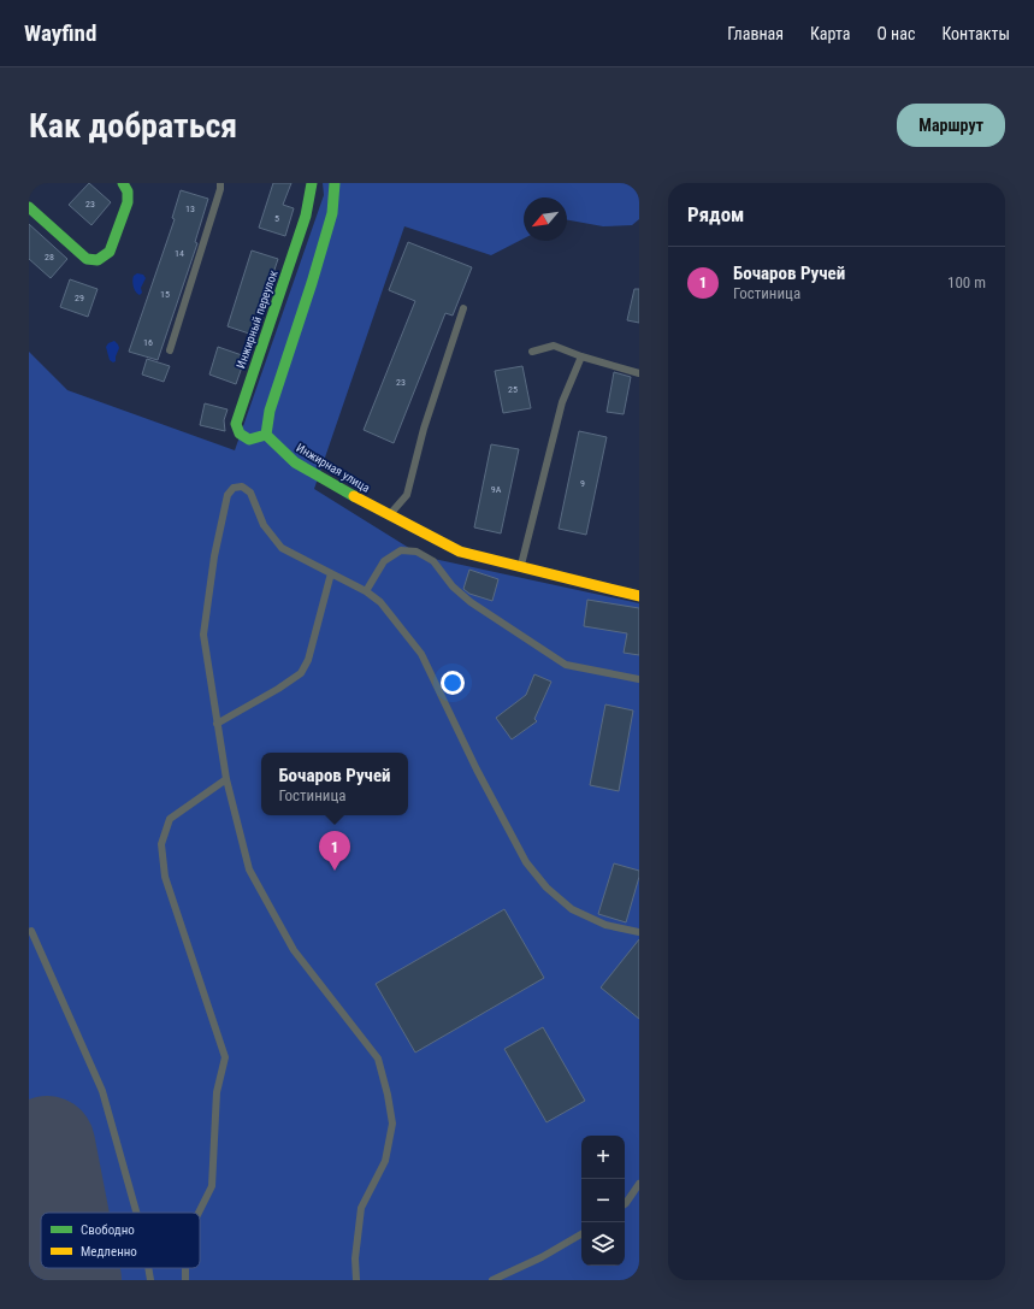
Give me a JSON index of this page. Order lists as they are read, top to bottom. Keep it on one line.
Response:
{"streets":{"street":["Инжирный переулок","Инжирная улица"]},"crossings":[["Инжирный переулок","Инжирная улица"]],"house_numbers":["23","13","5","14","28","15","29","16","23","25","9","9А"],"legend":["Свободно","Медленно"],"north":"bottom left","page":{"header":"Wayfind","nav":["Главная","Карта","О нас","Контакты"],"buttons":"Маршрут","title":"Как добраться","heading":"Рядом","list":[{"mark":"1","name":"Бочаров Ручей","note":"Гостиница","value":"100 m"}],"popup":["Бочаров Ручей","Гостиница"],"pins":"1","map_buttons":["+","−"]}}
